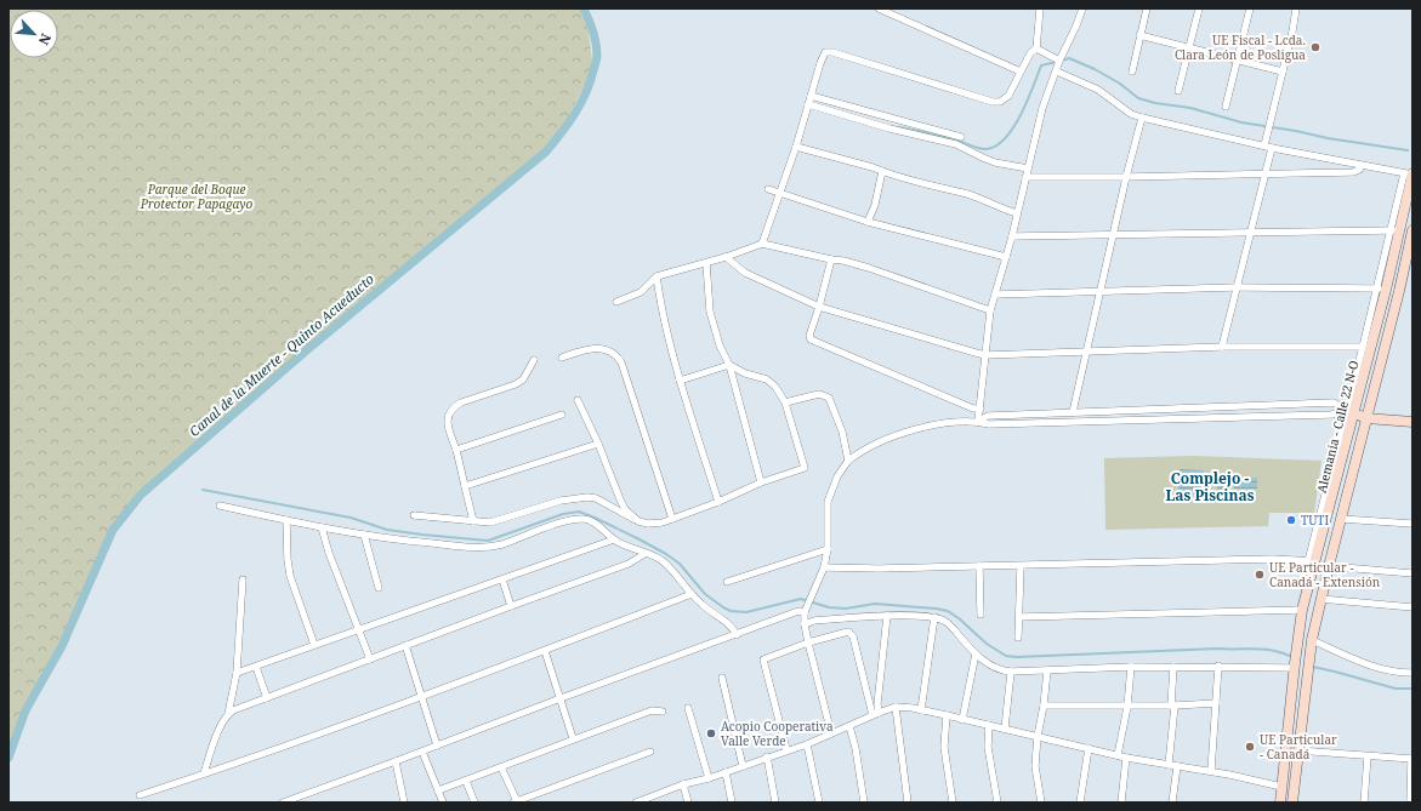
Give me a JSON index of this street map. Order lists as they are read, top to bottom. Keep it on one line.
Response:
{"streets":{"street":["Alemania - Calle 22 N-O"]},"districts":["Complejo - Las Piscinas"],"water":["Canal de la Muerte - Quinto Acueducto"],"parks":["Parque del Boque Protector Papagayo"],"places":["UE Fiscal - Lcda. Clara León de Posligua","TUTI","UE Particular - Canadá - Extensión","Acopio Cooperativa Valle Verde","UE Particular - Canadá"],"north":"bottom right"}
